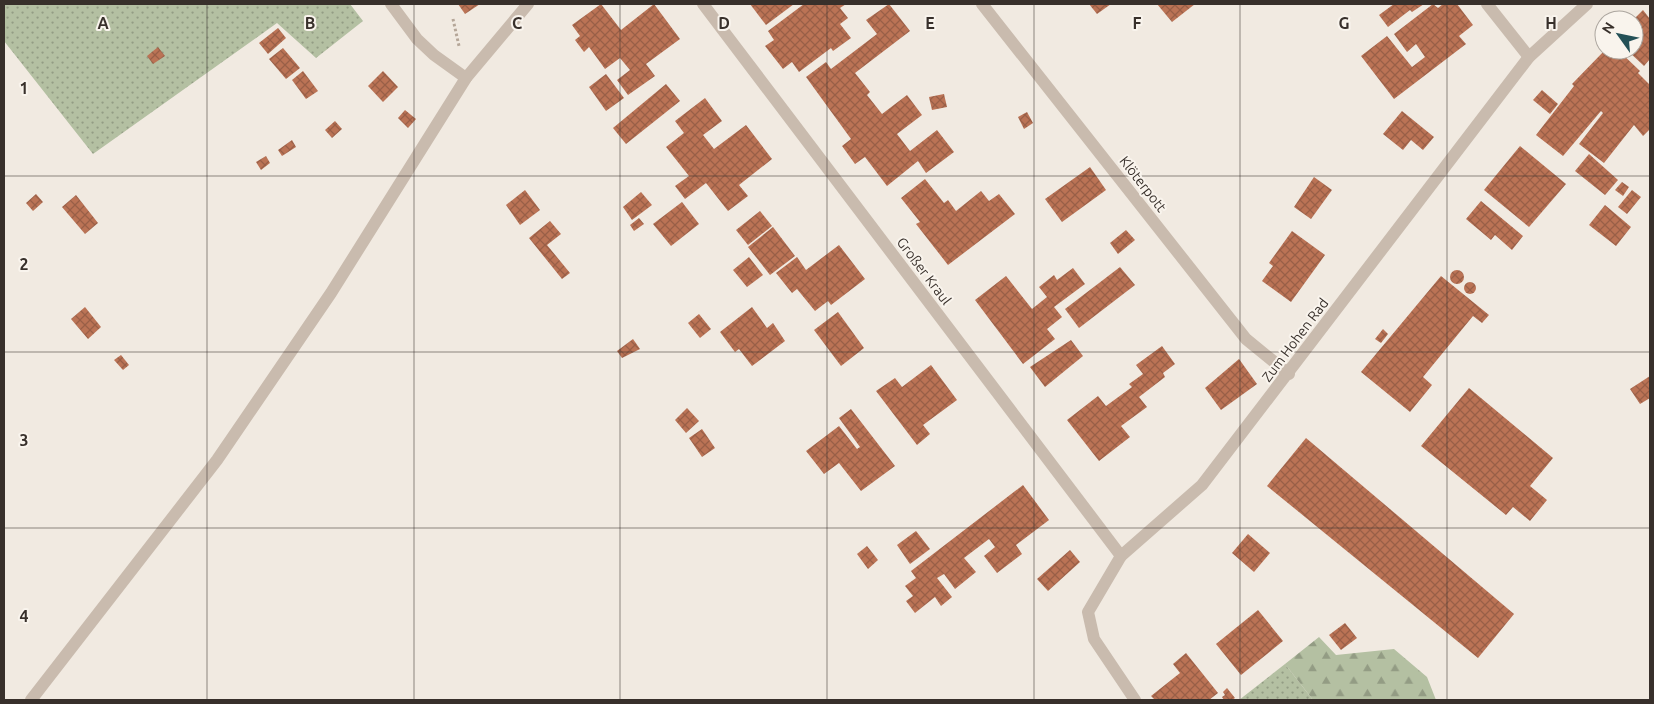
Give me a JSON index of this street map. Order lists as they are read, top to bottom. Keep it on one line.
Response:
{"streets":{"street":["Klöterpott","Großer Kraul","Zum Hohen Rad"]},"crossings":[["Klöterpott","Zum Hohen Rad"],["Großer Kraul","Zum Hohen Rad"]],"north":"top left","grid":{"columns":["A","B","C","D","E","F","G","H"],"rows":["1","2","3","4"]}}
